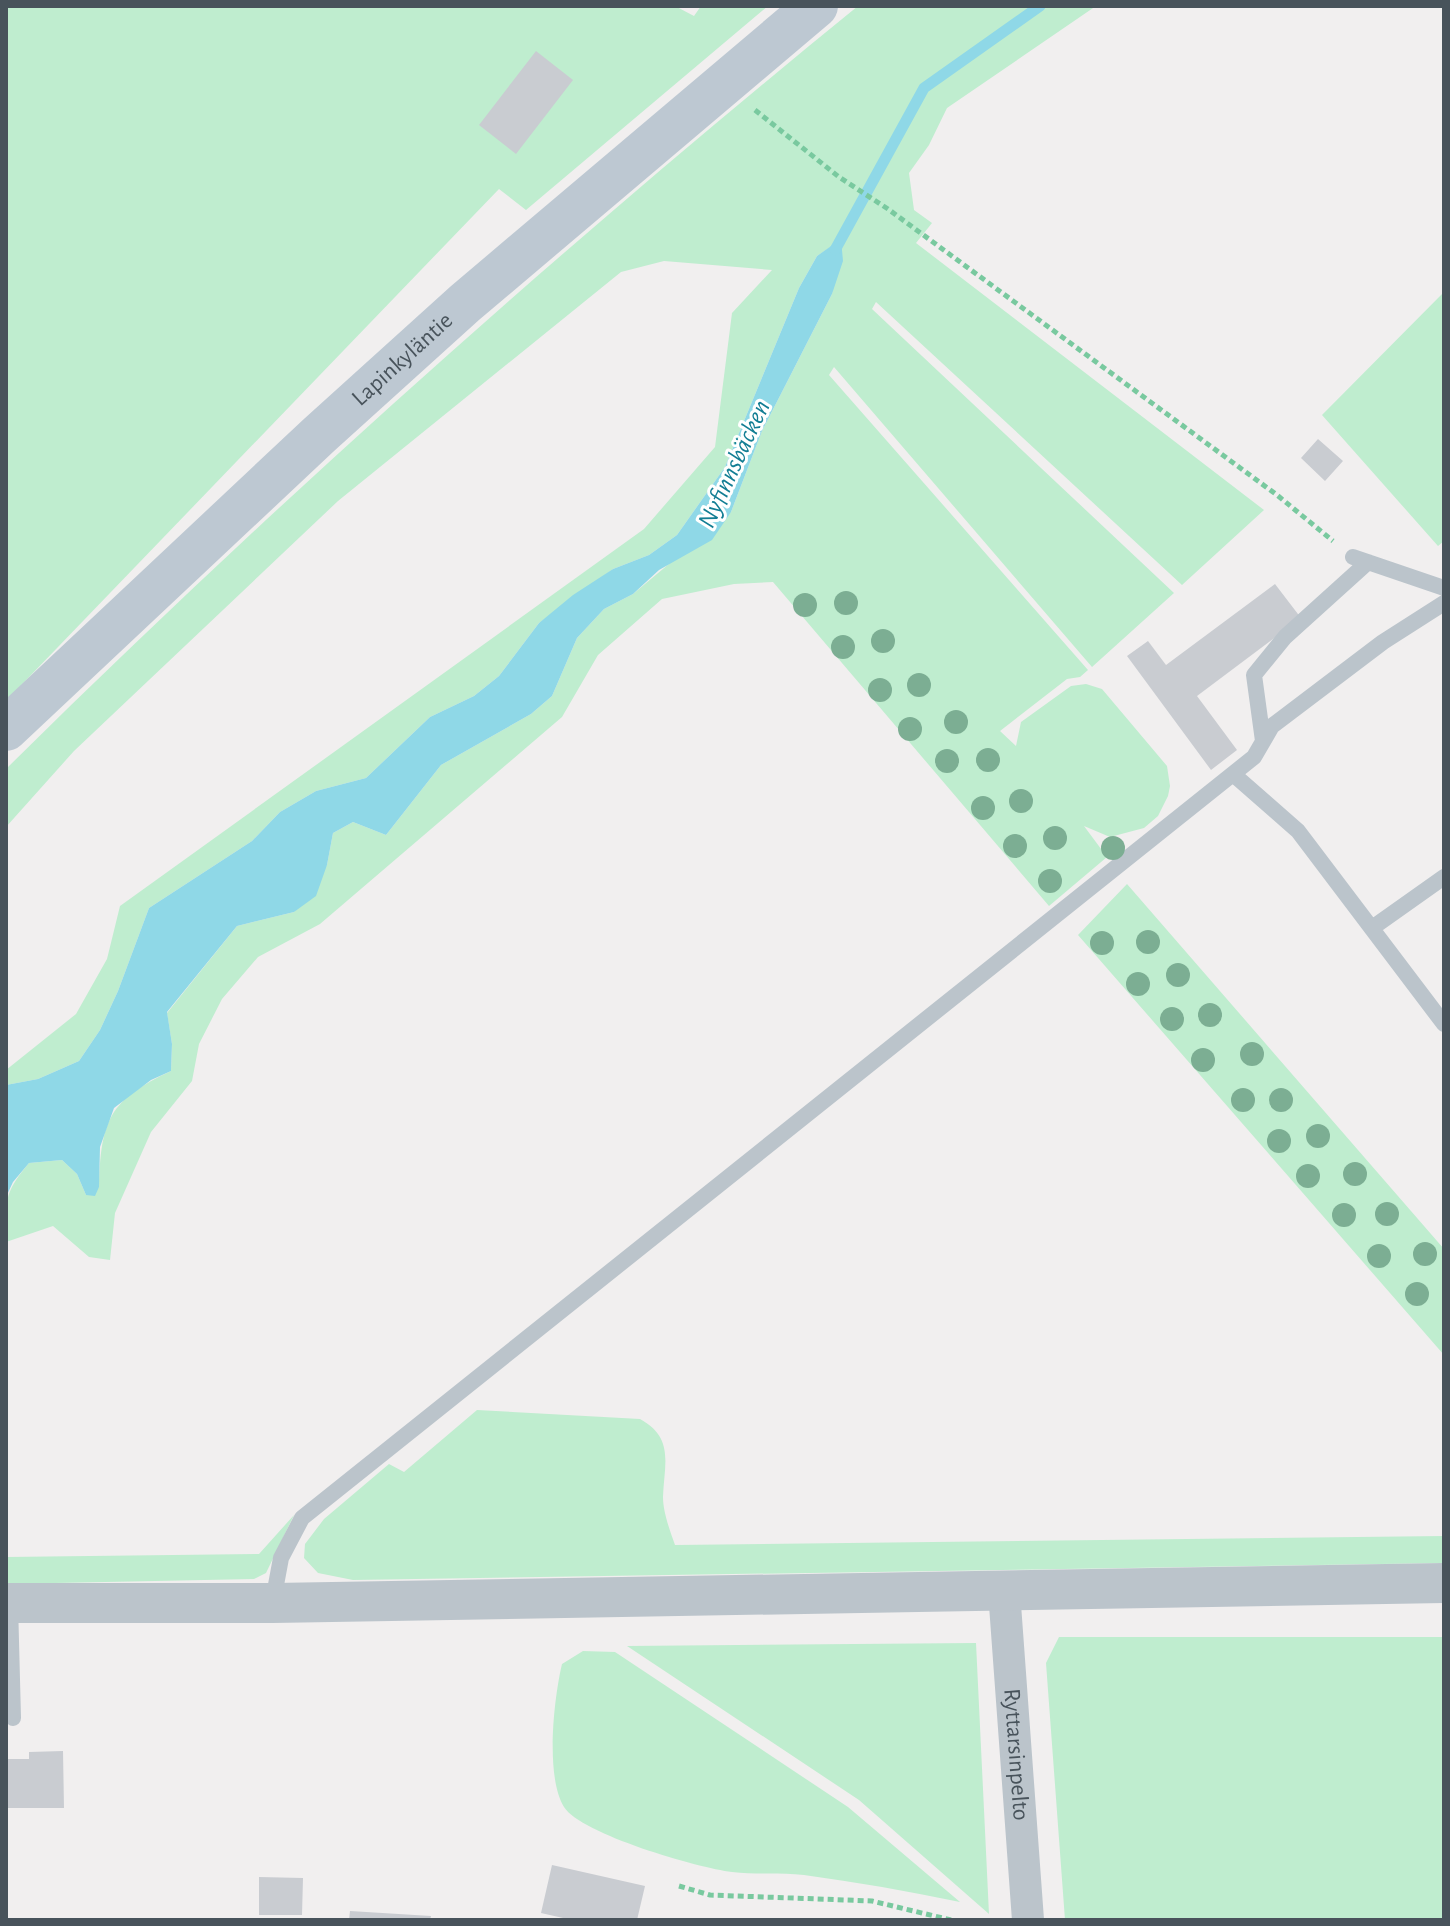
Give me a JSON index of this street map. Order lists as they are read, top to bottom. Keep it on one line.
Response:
{"streets":{"main road":["Lapinkyläntie"],"street":["Ryttarsinpelto"]},"water":["Nyfinnsbäcken"]}
